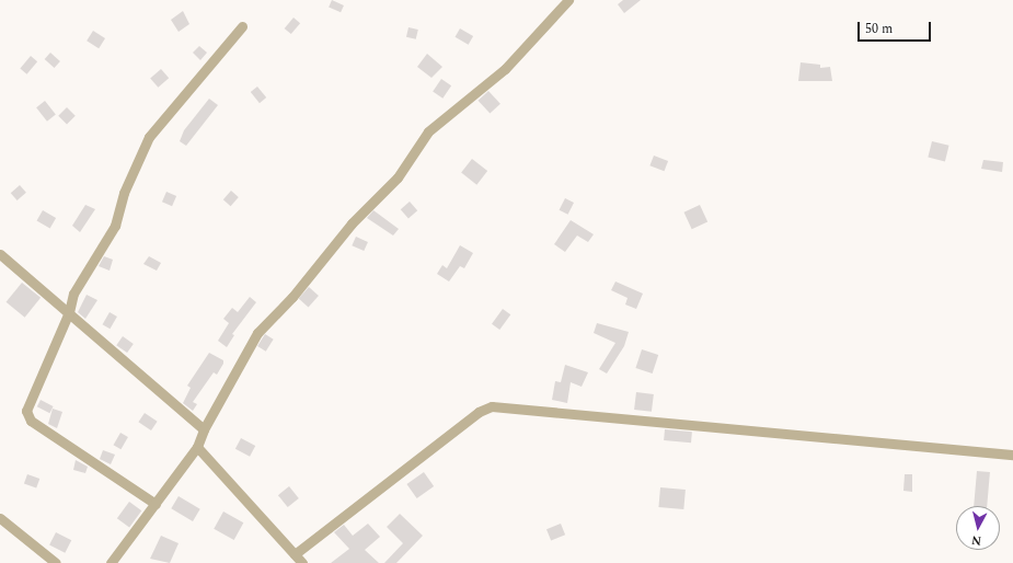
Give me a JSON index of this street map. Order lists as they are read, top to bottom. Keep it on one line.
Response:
{"scale_bar":"50 m","north":"bottom"}
